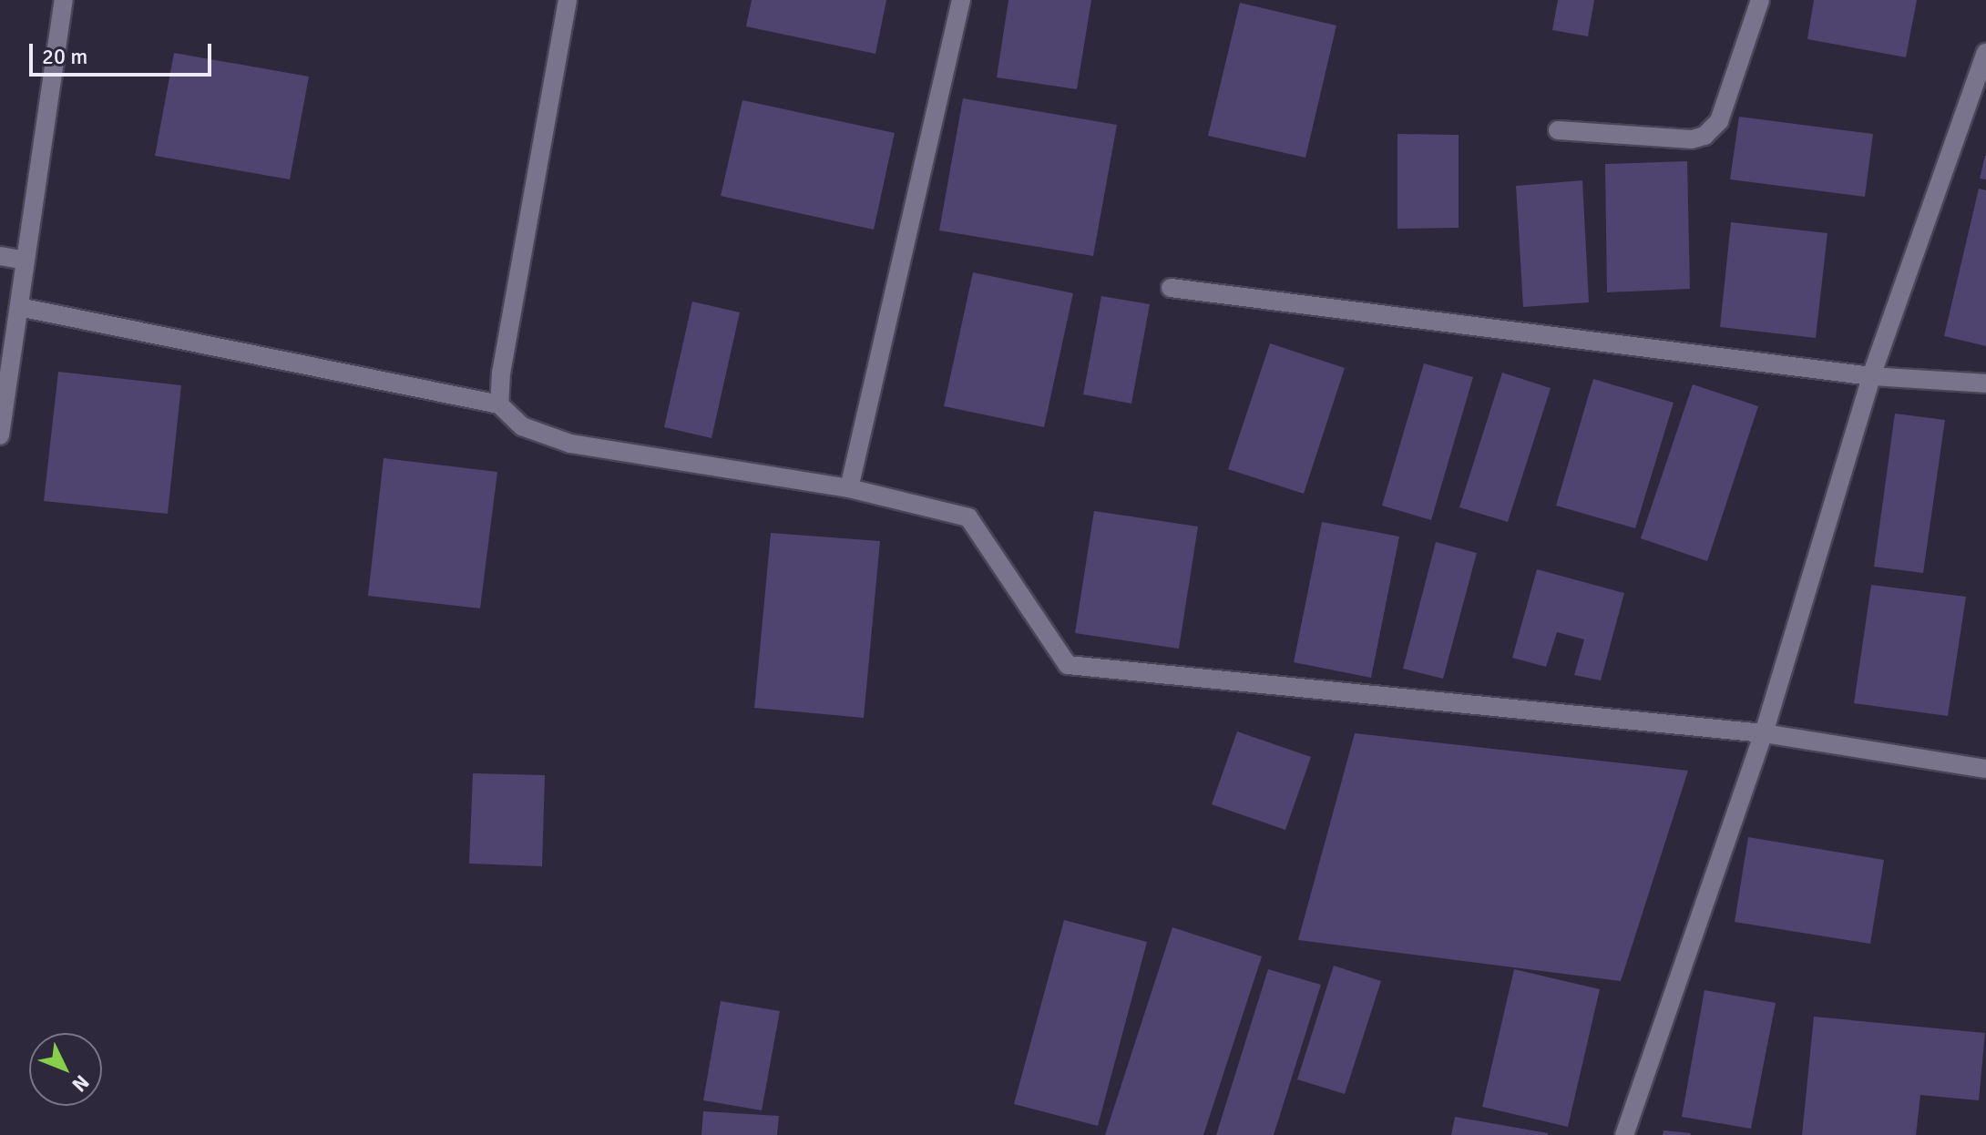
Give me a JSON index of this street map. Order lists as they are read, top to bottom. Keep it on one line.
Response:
{"scale_bar":"20 m","north":"bottom right"}
